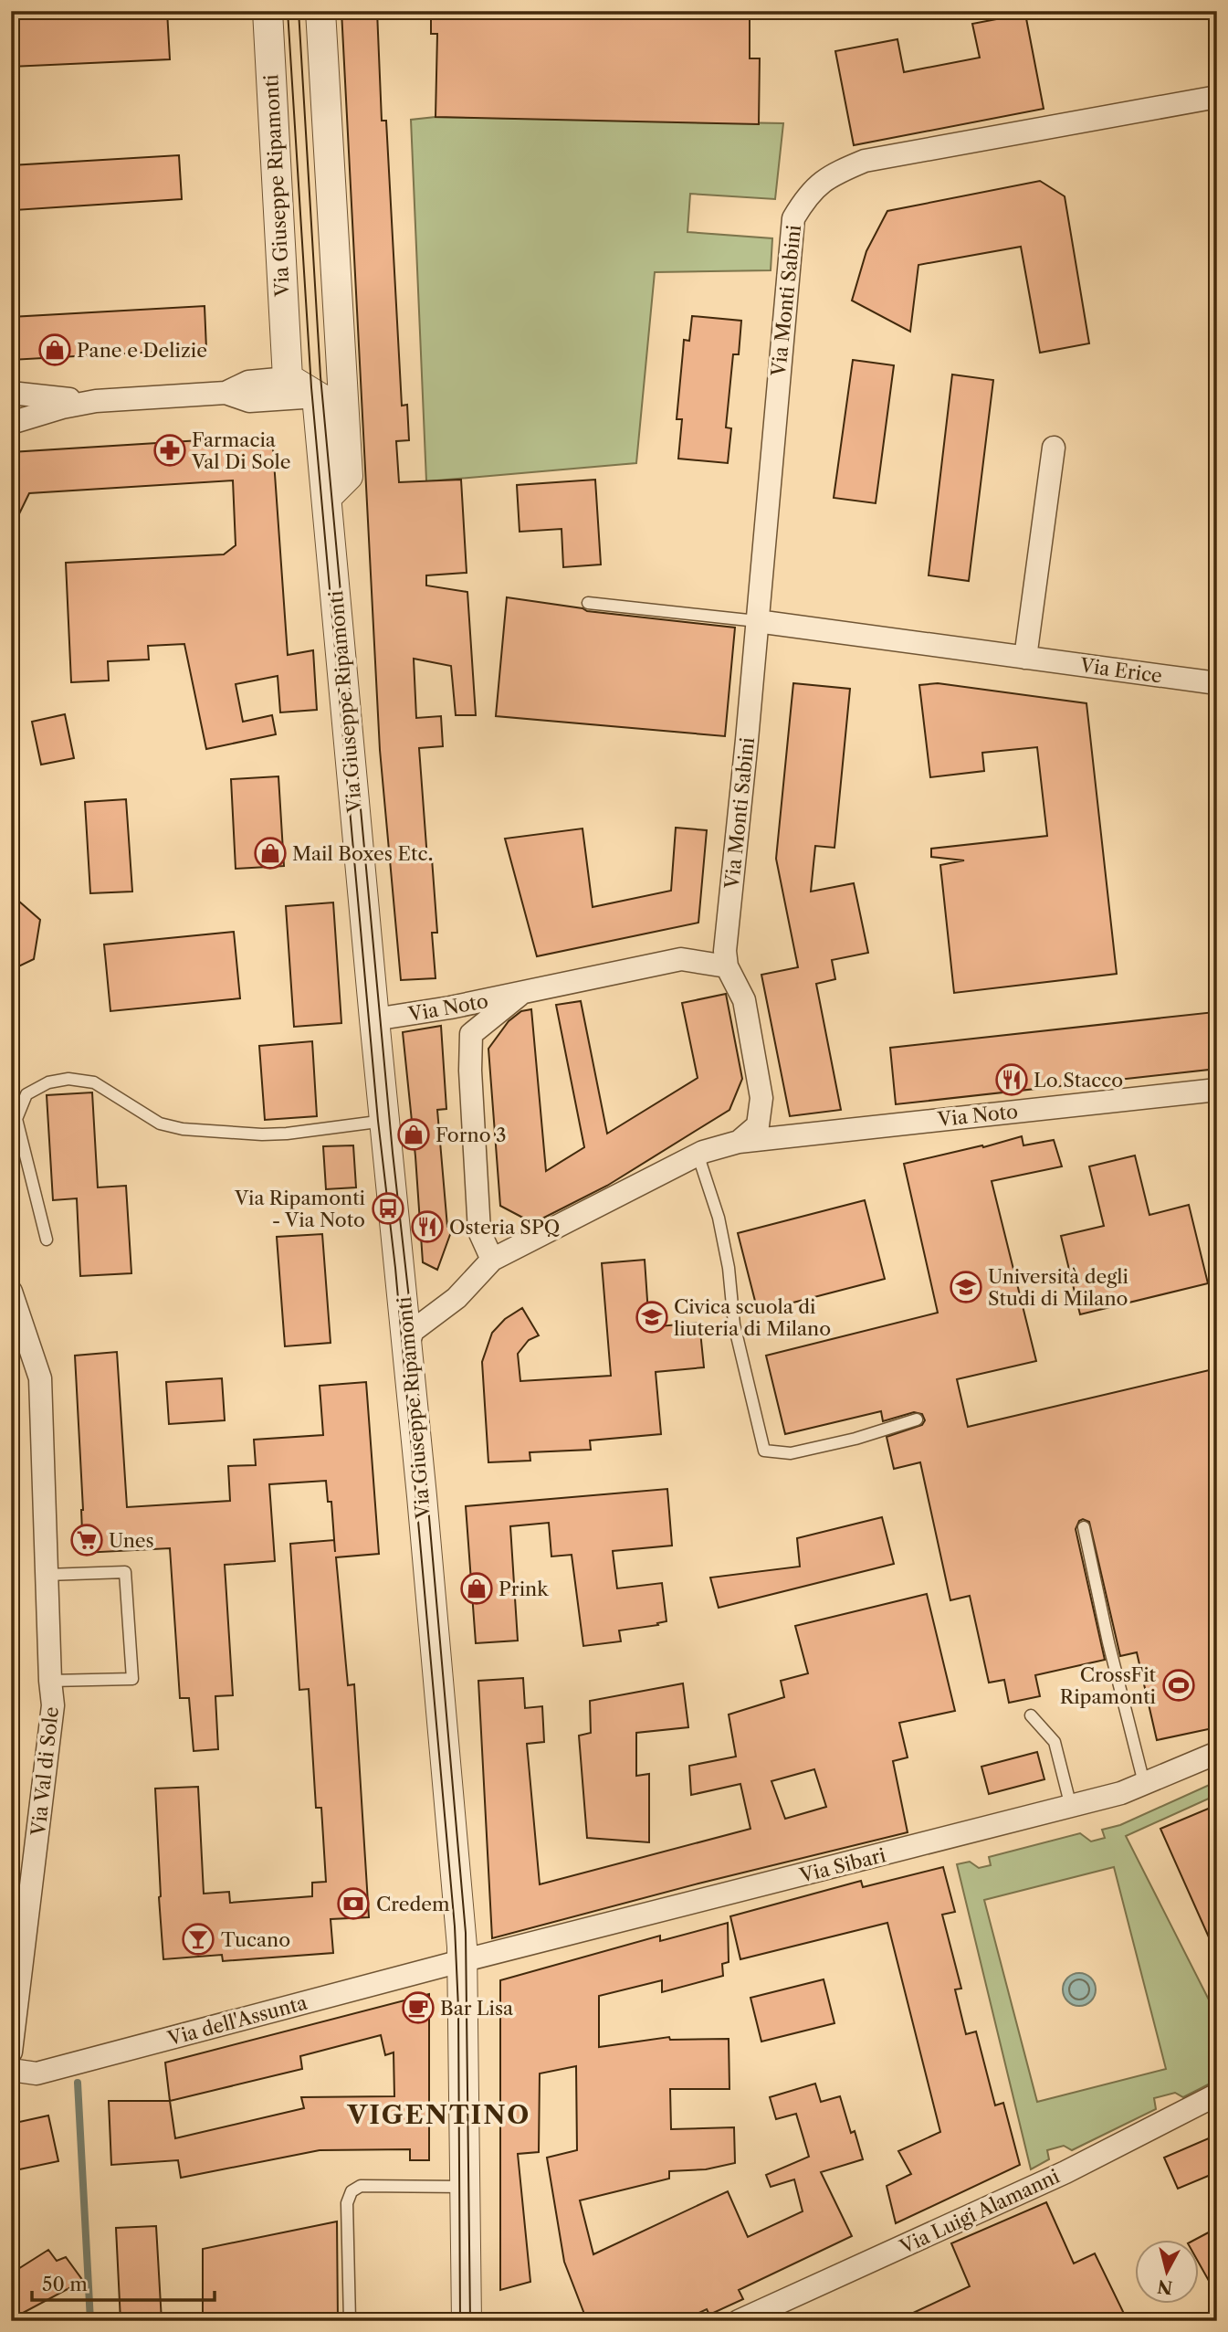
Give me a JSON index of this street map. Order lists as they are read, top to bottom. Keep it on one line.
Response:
{"streets":{"street":["Via Giuseppe Ripamonti","Via Monti Sabini","Via Erice","Via Noto","Via Val di Sole","Via Sibari","Via dell'Assunta","Via Luigi Alamanni"]},"crossings":[["Via Giuseppe Ripamonti","Via Noto"],["Via Giuseppe Ripamonti","Via Sibari"],["Via Giuseppe Ripamonti","Via dell'Assunta"],["Via Monti Sabini","Via Noto"],["Via Sibari","Via dell'Assunta"]],"districts":["VIGENTINO"],"places":{"shop":["Pane e Delizie","Mail Boxes Etc.","Forno 3","Prink"],"pharmacy":["Farmacia Val Di Sole"],"restaurant":["Lo Stacco","Osteria SPQ"],"bus stop":["Via Ripamonti - Via Noto"],"school or university":["Università degli Studi di Milano","Civica scuola di liuteria di Milano"],"supermarket":["Unes"],"sports":["CrossFit Ripamonti"],"bank":["Credem"],"bar":["Tucano"],"cafe":["Bar Lisa"]},"scale_bar":"50 m","north":"bottom"}
